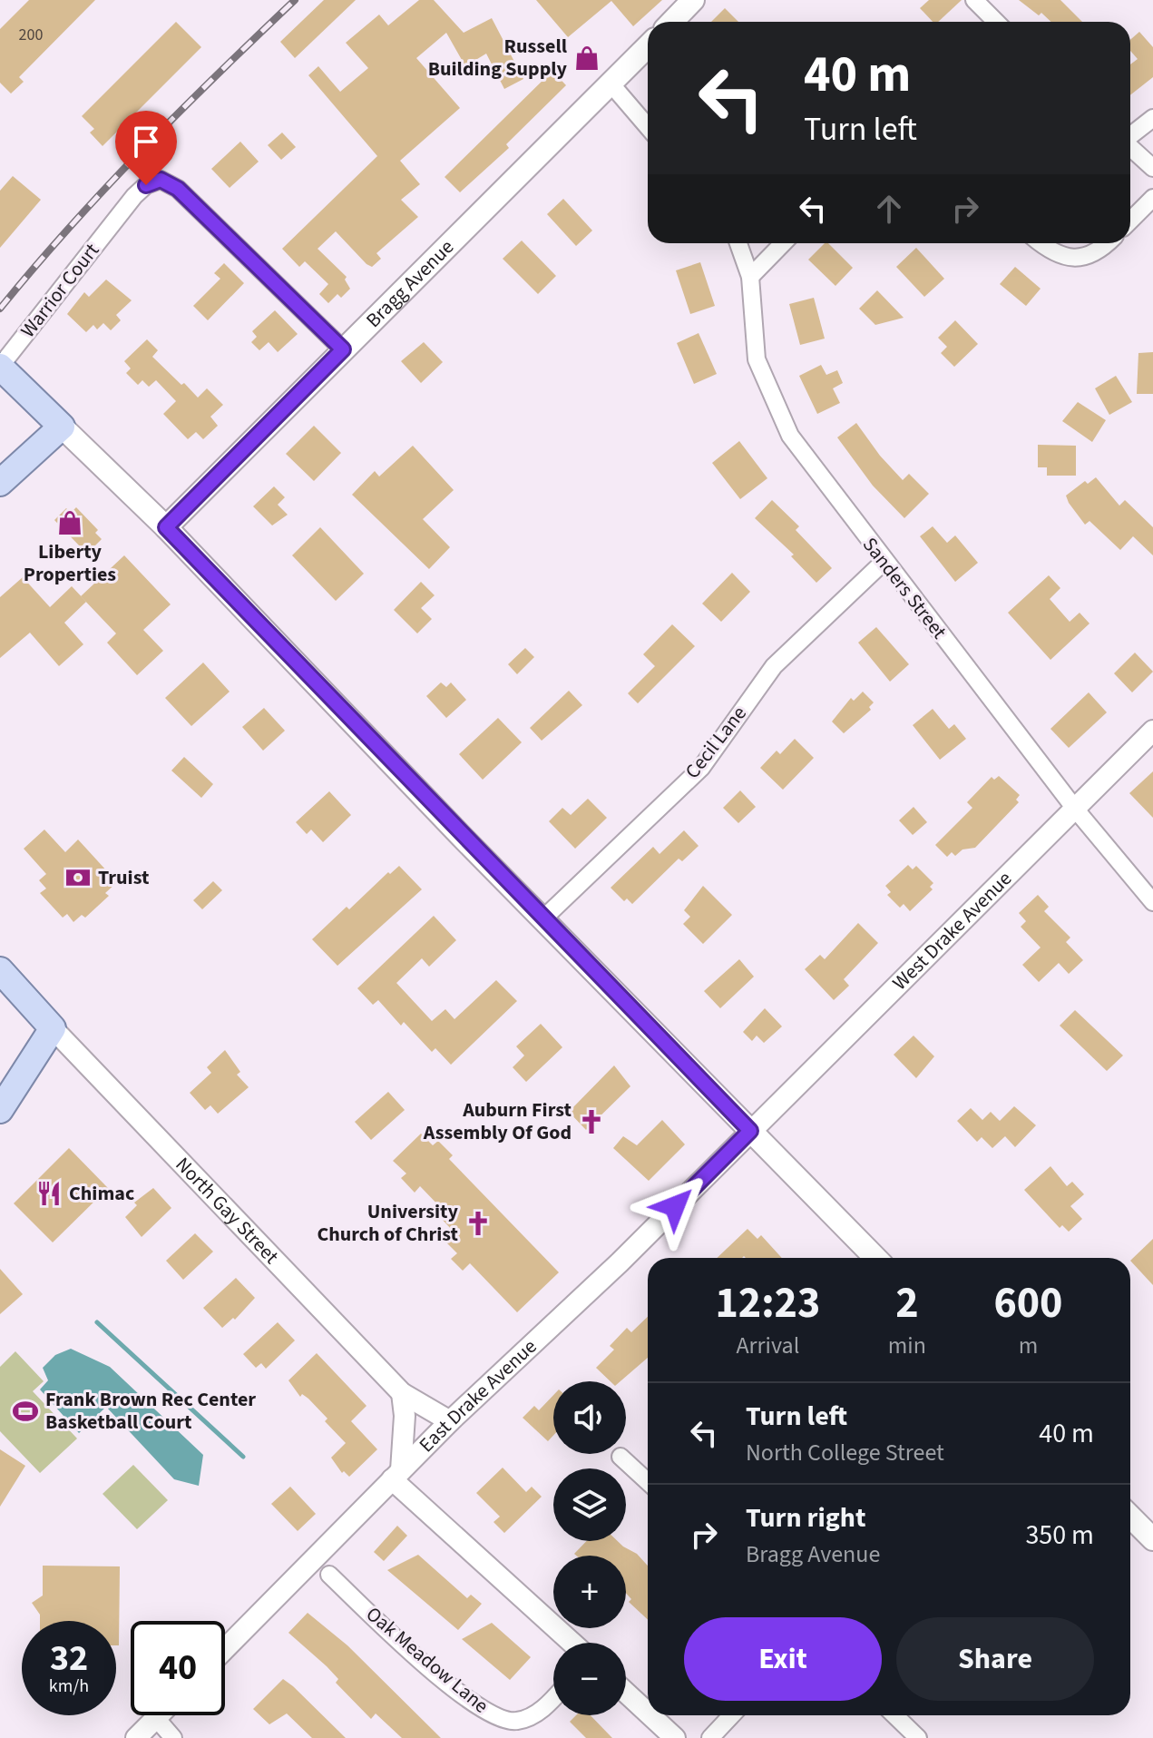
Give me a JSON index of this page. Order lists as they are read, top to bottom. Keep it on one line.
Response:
{"streets":{"main road":["Bragg Avenue","North Gay Street"],"street":["Warrior Court","Sanders Street","Cecil Lane","West Drake Avenue","East Drake Avenue","Oak Meadow Lane"]},"crossings":[["Bragg Avenue","Warrior Court"],["Sanders Street","Cecil Lane"],["Sanders Street","West Drake Avenue"],["West Drake Avenue","East Drake Avenue"],["North Gay Street","East Drake Avenue"]],"places":{"shop":["Russell Building Supply","Liberty Properties"],"bank":["Truist"],"church":["Auburn First Assembly Of God","University Church of Christ"],"restaurant":["Chimac"],"sports":["Frank Brown Rec Center Basketball Court"]},"house_numbers":["200"],"page":{"turn":["40 m","Turn left"],"eta":["12:23","Arrival","2","min","600","m"],"map_buttons":["+","−"],"list":[{"name":"Turn left","note":"North College Street","value":"40 m"},{"name":"Turn right","note":"Bragg Avenue","value":"350 m"}],"buttons":["Exit","Share"],"speed":"32 km/h","limit":"40"}}
